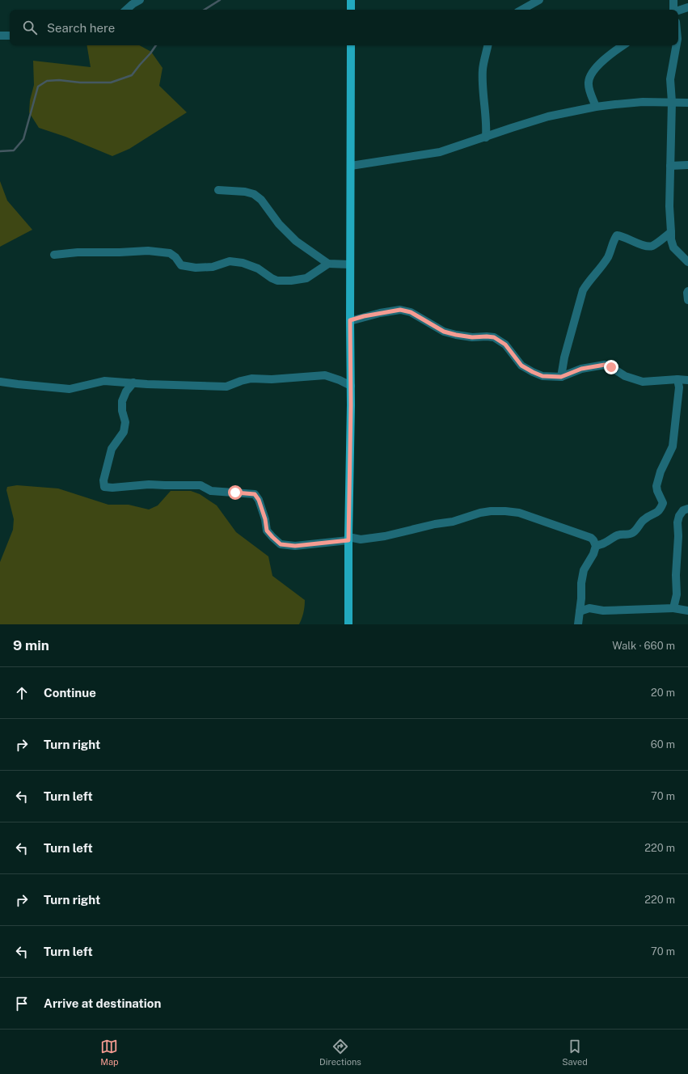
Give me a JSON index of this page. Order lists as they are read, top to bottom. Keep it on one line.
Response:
{"page":{"search":"Search here","heading":["9 min","Walk · 660 m"],"list":[["Continue","20 m"],["Turn right","60 m"],["Turn left","70 m"],["Turn left","220 m"],["Turn right","220 m"],["Turn left","70 m"],"Arrive at destination"],"nav":["Map","Directions","Saved"]}}
